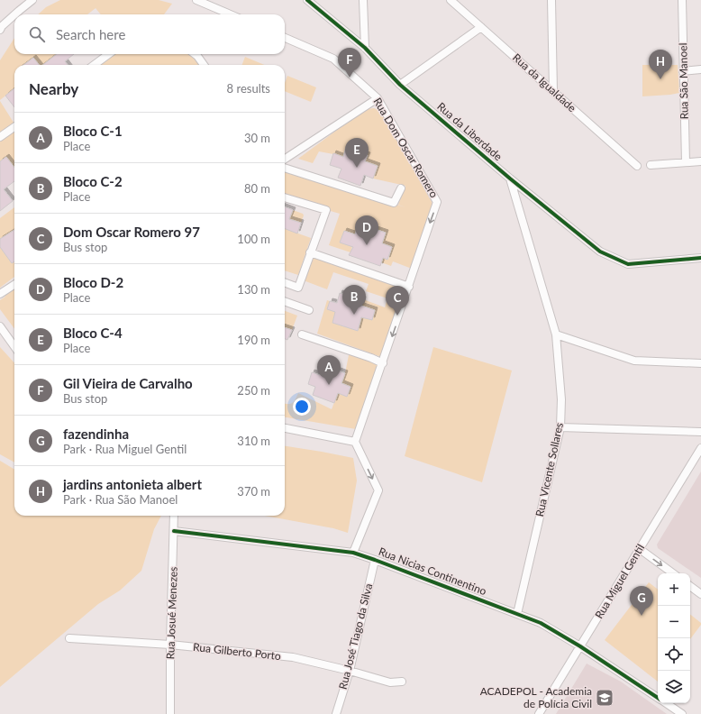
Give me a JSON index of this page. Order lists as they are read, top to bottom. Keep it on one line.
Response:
{"streets":{"street":["Rua São Manoel","Rua da Igualdade","Rua da Liberdade","Rua Dom Oscar Romero","Rua Vicente Sollares","Rua Nicias Continentino","Rua Miguel Gentil","Rua Josué Menezes","Rua José Tiago da Silva","Rua Gilberto Porto"]},"crossings":[["Rua da Liberdade","Rua Vicente Sollares"],["Rua Vicente Sollares","Rua Nicias Continentino"],["Rua Nicias Continentino","Rua Miguel Gentil"],["Rua Nicias Continentino","Rua Josué Menezes"],["Rua Nicias Continentino","Rua José Tiago da Silva"],["Rua Josué Menezes","Rua Gilberto Porto"],["Rua José Tiago da Silva","Rua Gilberto Porto"]],"one_way":["Rua Dom Oscar Romero"],"places":{"school or university":["ACADEPOL - Academia de Polícia Civil"]},"page":{"search":"Search here","pins":["F","H","E","D","B","C","A","G"],"heading":["Nearby","8 results"],"list":[{"mark":"A","name":"Bloco C-1","note":"Place","value":"30 m"},{"mark":"B","name":"Bloco C-2","note":"Place","value":"80 m"},{"mark":"C","name":"Dom Oscar Romero 97","note":"Bus stop","value":"100 m"},{"mark":"D","name":"Bloco D-2","note":"Place","value":"130 m"},{"mark":"E","name":"Bloco C-4","note":"Place","value":"190 m"},{"mark":"F","name":"Gil Vieira de Carvalho","note":"Bus stop","value":"250 m"},{"mark":"G","name":"fazendinha","note":"Park · Rua Miguel Gentil","value":"310 m"},{"mark":"H","name":"jardins antonieta albert","note":"Park · Rua São Manoel","value":"370 m"}],"map_buttons":["+","−"]}}
